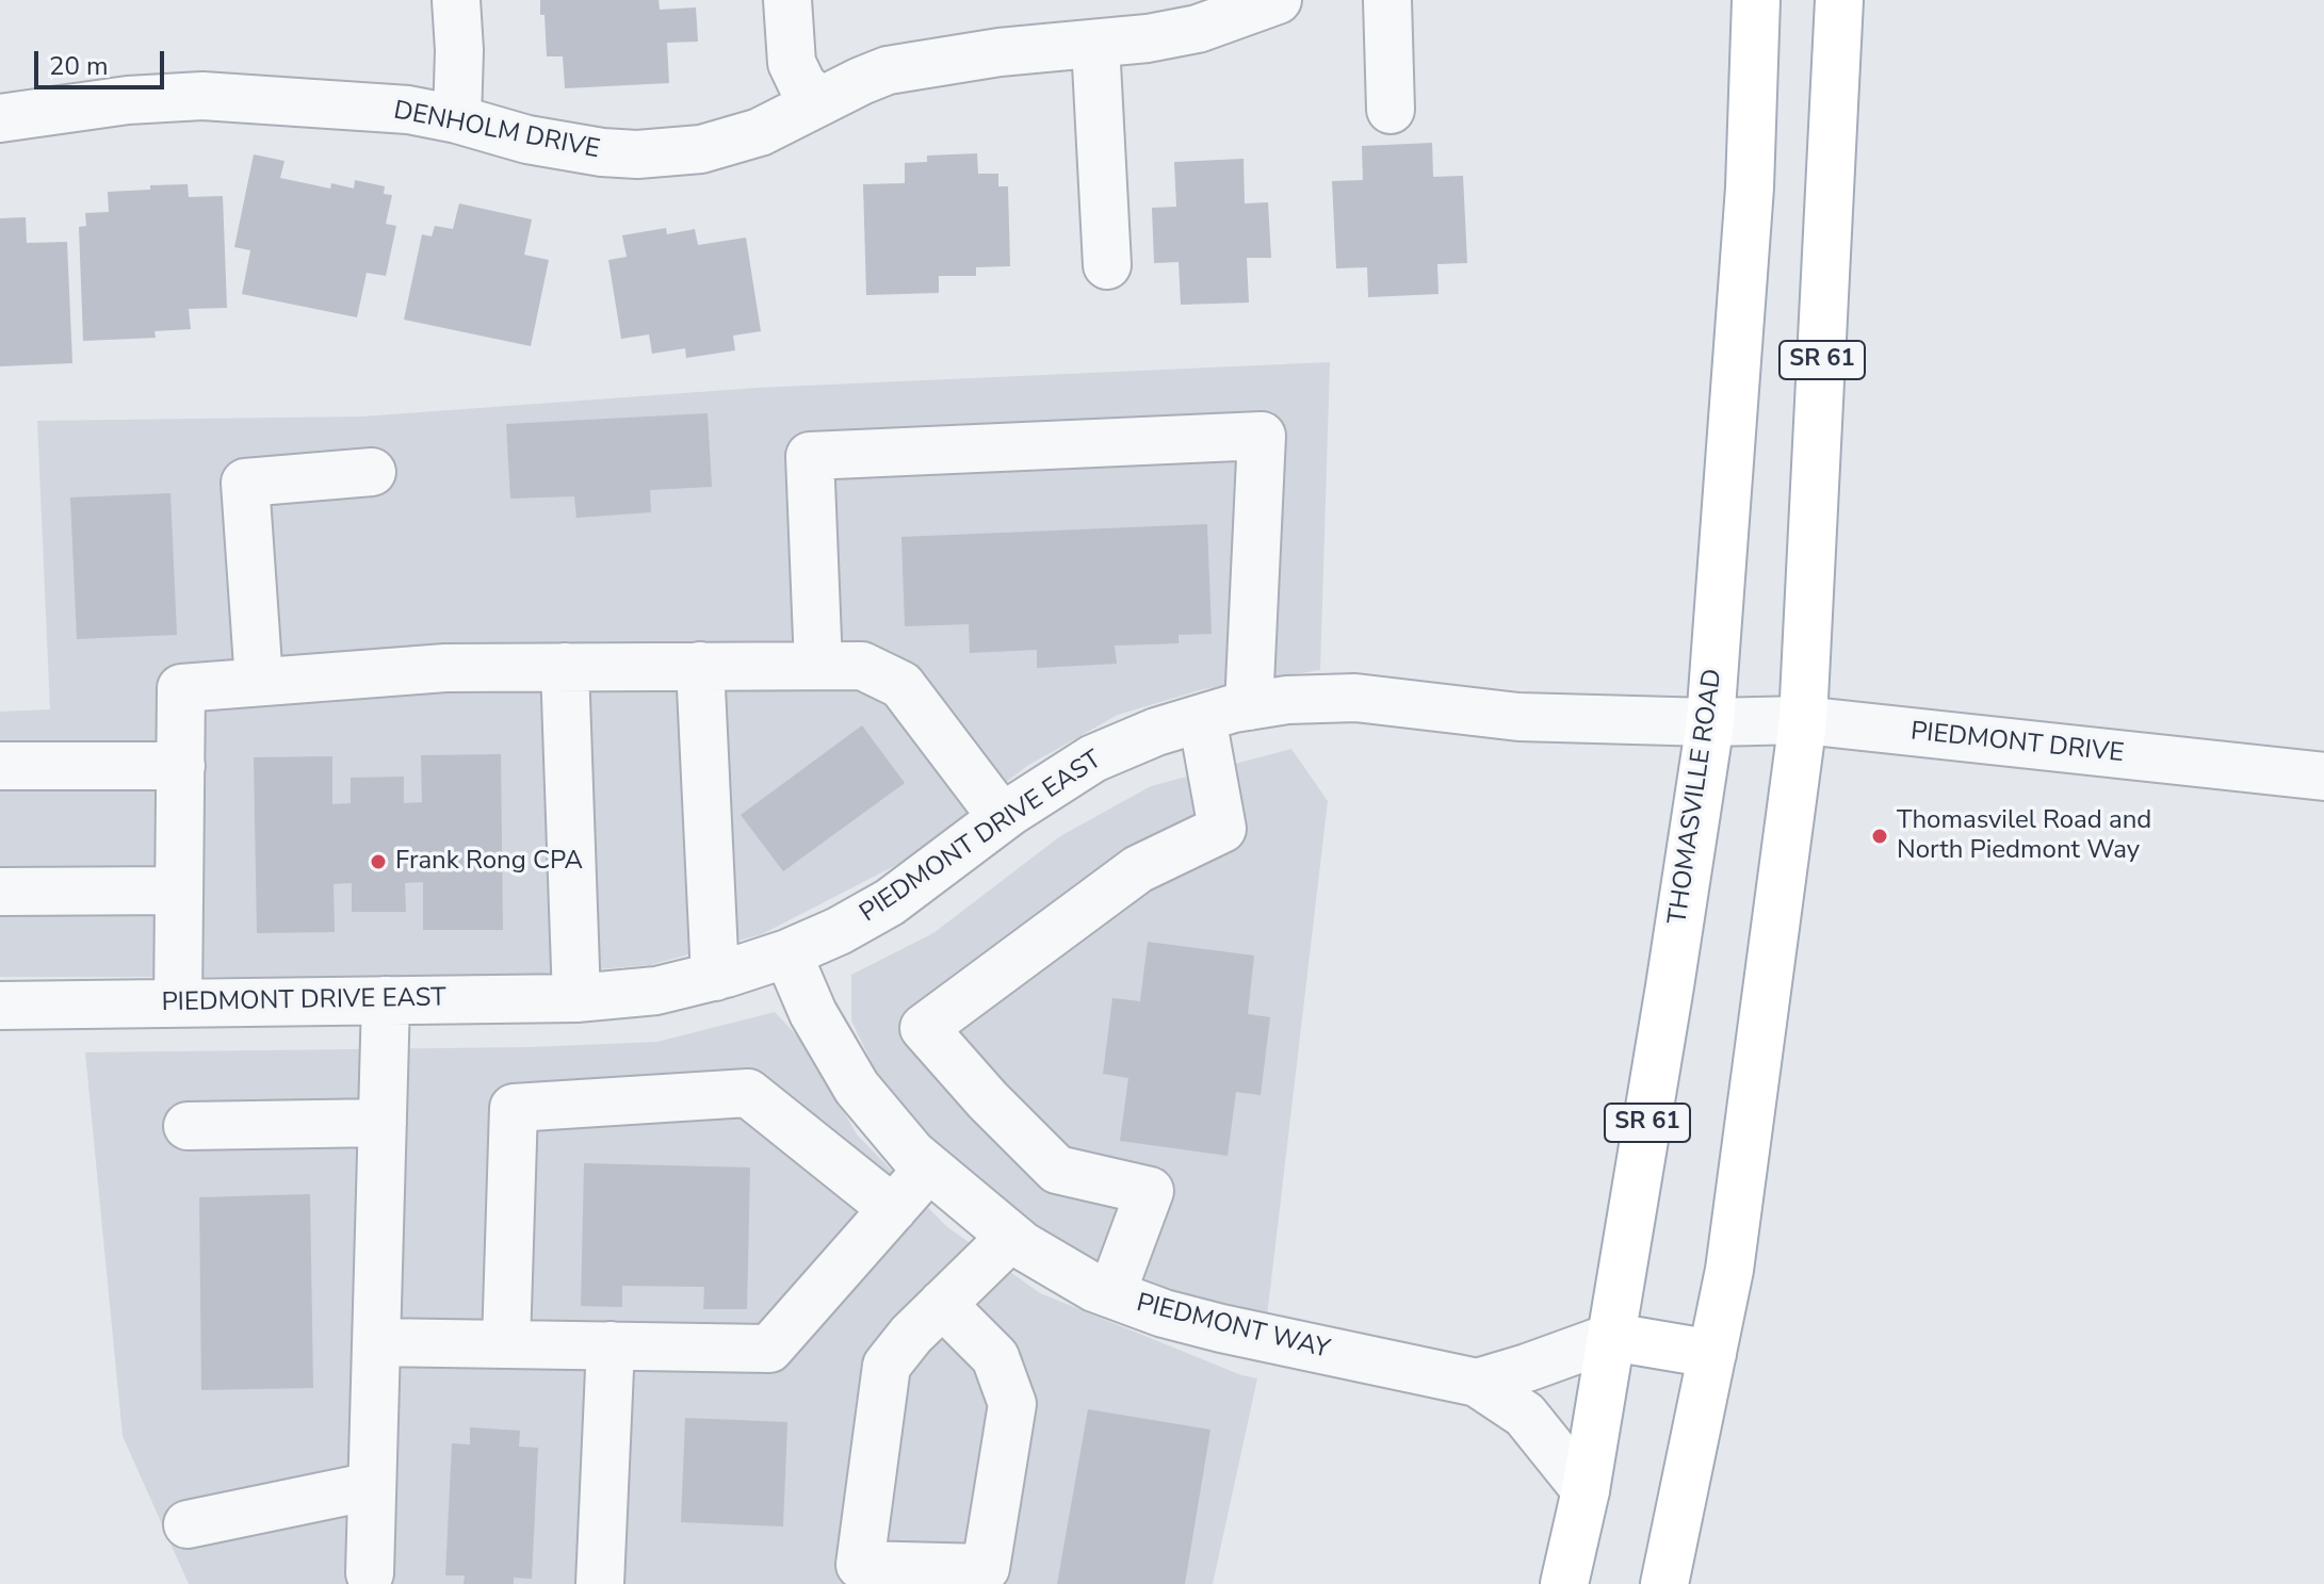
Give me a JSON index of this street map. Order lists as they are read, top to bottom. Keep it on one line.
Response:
{"streets":{"main road":["SR 61","THOMASVILLE ROAD"],"street":["DENHOLM DRIVE","PIEDMONT DRIVE","PIEDMONT DRIVE EAST","PIEDMONT WAY"]},"crossings":[["SR 61","PIEDMONT DRIVE"],["PIEDMONT DRIVE","THOMASVILLE ROAD"],["PIEDMONT DRIVE","PIEDMONT DRIVE EAST"],["THOMASVILLE ROAD","PIEDMONT DRIVE EAST"],["THOMASVILLE ROAD","PIEDMONT WAY"],["PIEDMONT DRIVE EAST","PIEDMONT WAY"]],"places":["Thomasvilel Road and North Piedmont Way","Frank Rong CPA"],"scale_bar":"20 m"}
